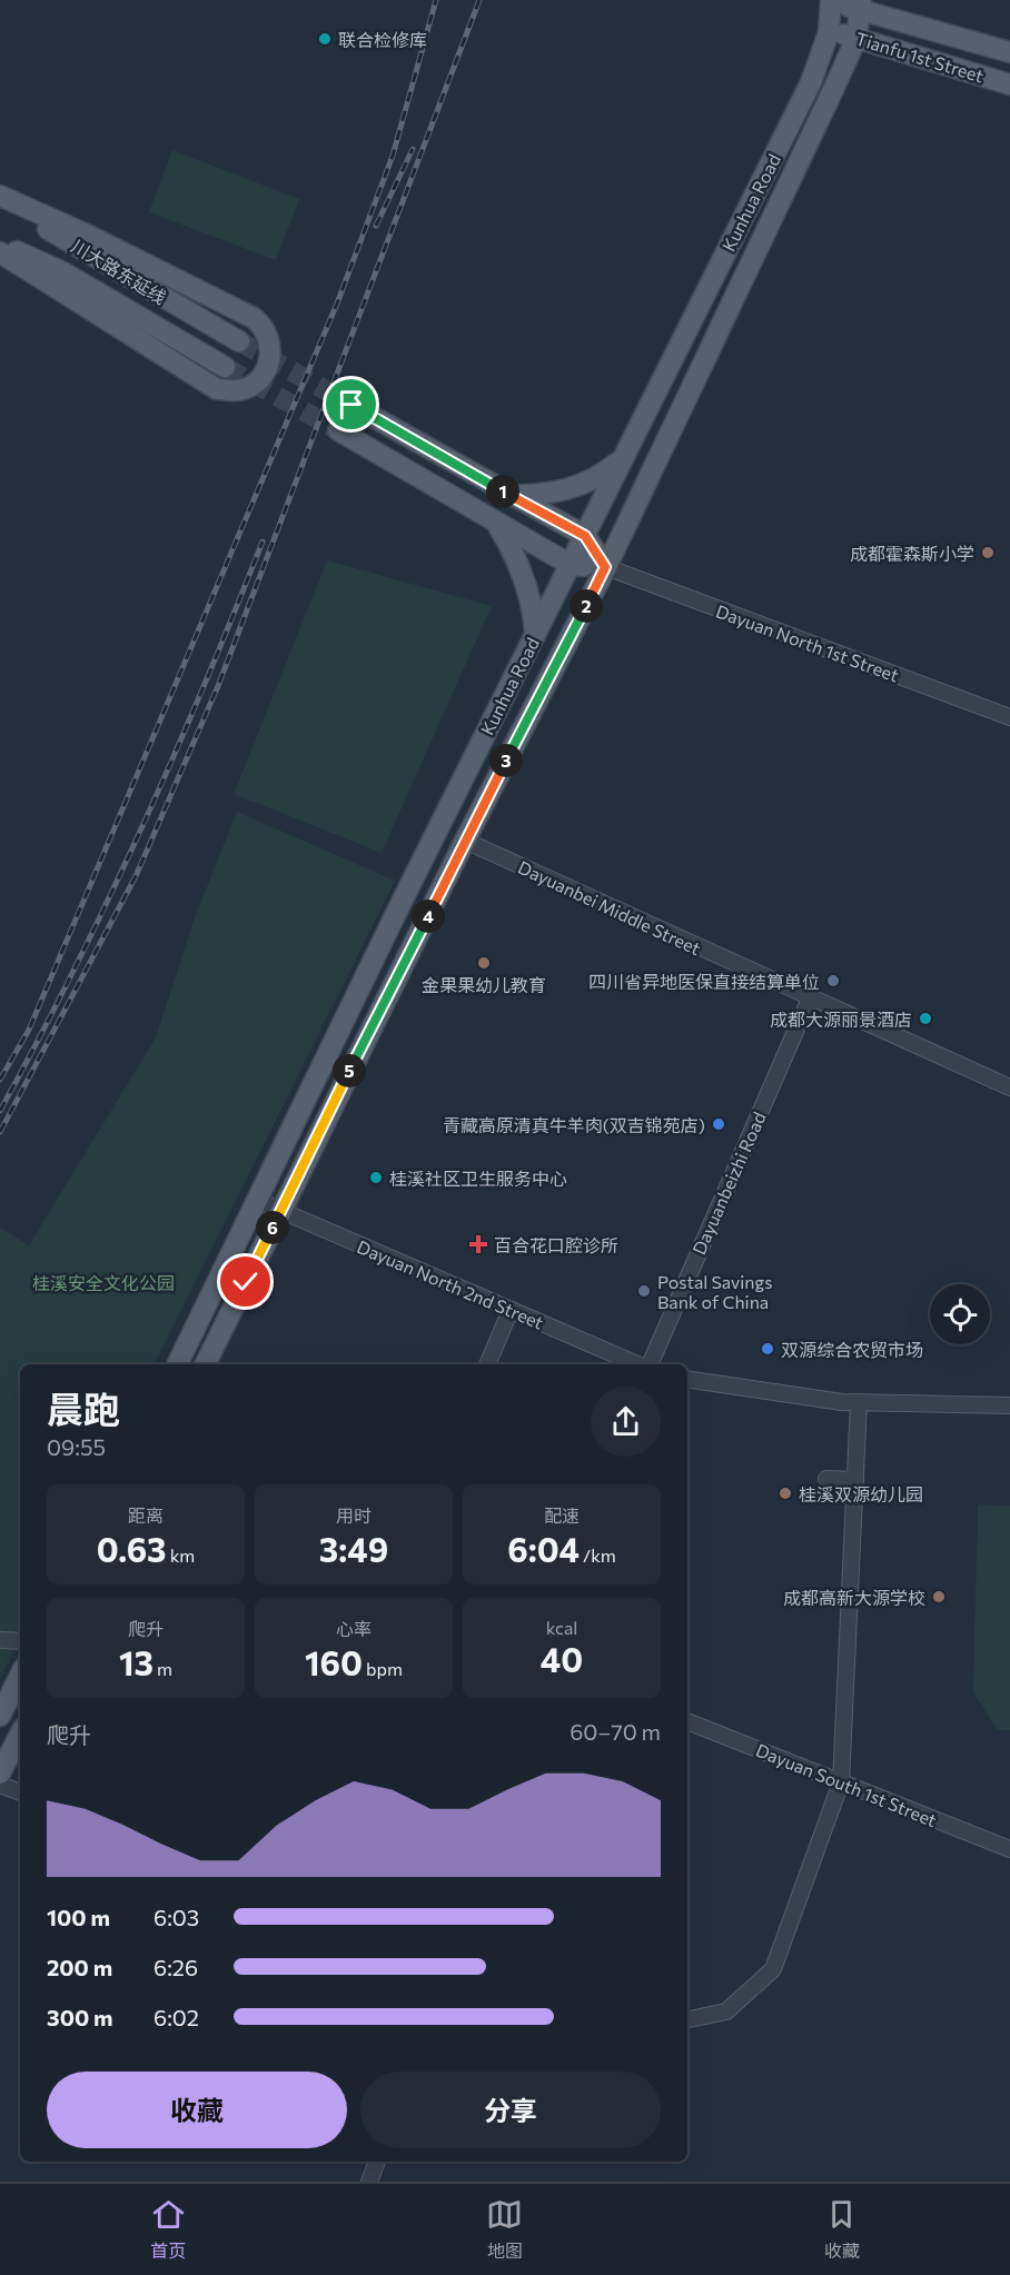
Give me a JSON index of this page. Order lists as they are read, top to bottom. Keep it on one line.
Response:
{"streets":{"main road":["Tianfu 1st Street","Kunhua Road","川大路东延线"],"street":["Dayuan North 1st Street","Dayuanbei Middle Street","Dayuanbeizhi Road","Dayuan North 2nd Street","Dayuan South 1st Street"]},"crossings":[["Tianfu 1st Street","Kunhua Road"],["Kunhua Road","Dayuan North 1st Street"],["Kunhua Road","Dayuanbei Middle Street"],["Kunhua Road","Dayuan North 2nd Street"],["Dayuanbei Middle Street","Dayuanbeizhi Road"]],"parks":["桂溪安全文化公园"],"places":{"other":["联合检修库","成都霍森斯小学","金果果幼儿教育","四川省异地医保直接结算单位","成都大源丽景酒店","青藏高原清真牛羊肉(双吉锦苑店)","桂溪社区卫生服务中心","Postal Savings Bank of China","双源综合农贸市场","桂溪双源幼儿园","成都高新大源学校"],"health":["百合花口腔诊所"]},"page":{"pins":["1","2","3","4","5","6"],"heading":["晨跑","09:55"],"stats":[["距离","0.63 km"],["用时","3:49"],["配速","6:04 /km"],["爬升","13 m"],["心率","160 bpm"],["kcal","40"]],"chart":["爬升","60–70 m"],"list":[{"name":"100 m","note":"6:03"},{"name":"200 m","note":"6:26"},{"name":"300 m","note":"6:02"}],"buttons":["收藏","分享"],"tabs":["首页","地图","收藏"]}}
